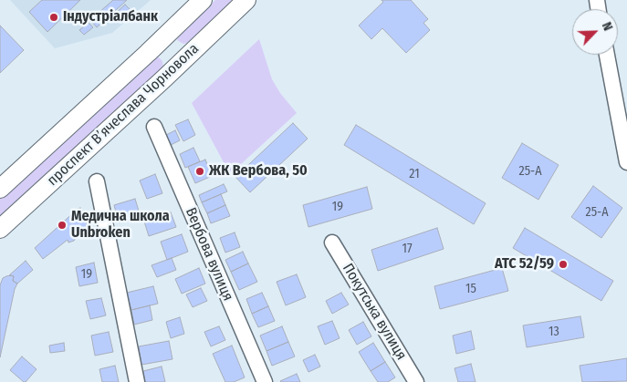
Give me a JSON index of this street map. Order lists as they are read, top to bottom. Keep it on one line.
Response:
{"streets":{"main road":["проспект Вʼячеслава Чорновола"],"street":["Вербова вулиця","Покутська вулиця"]},"places":["Індустріалбанк","ЖК Вербова, 50","Медична школа Unbroken","АТС 52/59"],"house_numbers":["25-А","21","19","25-А","17","19","15","13"],"north":"top right"}
